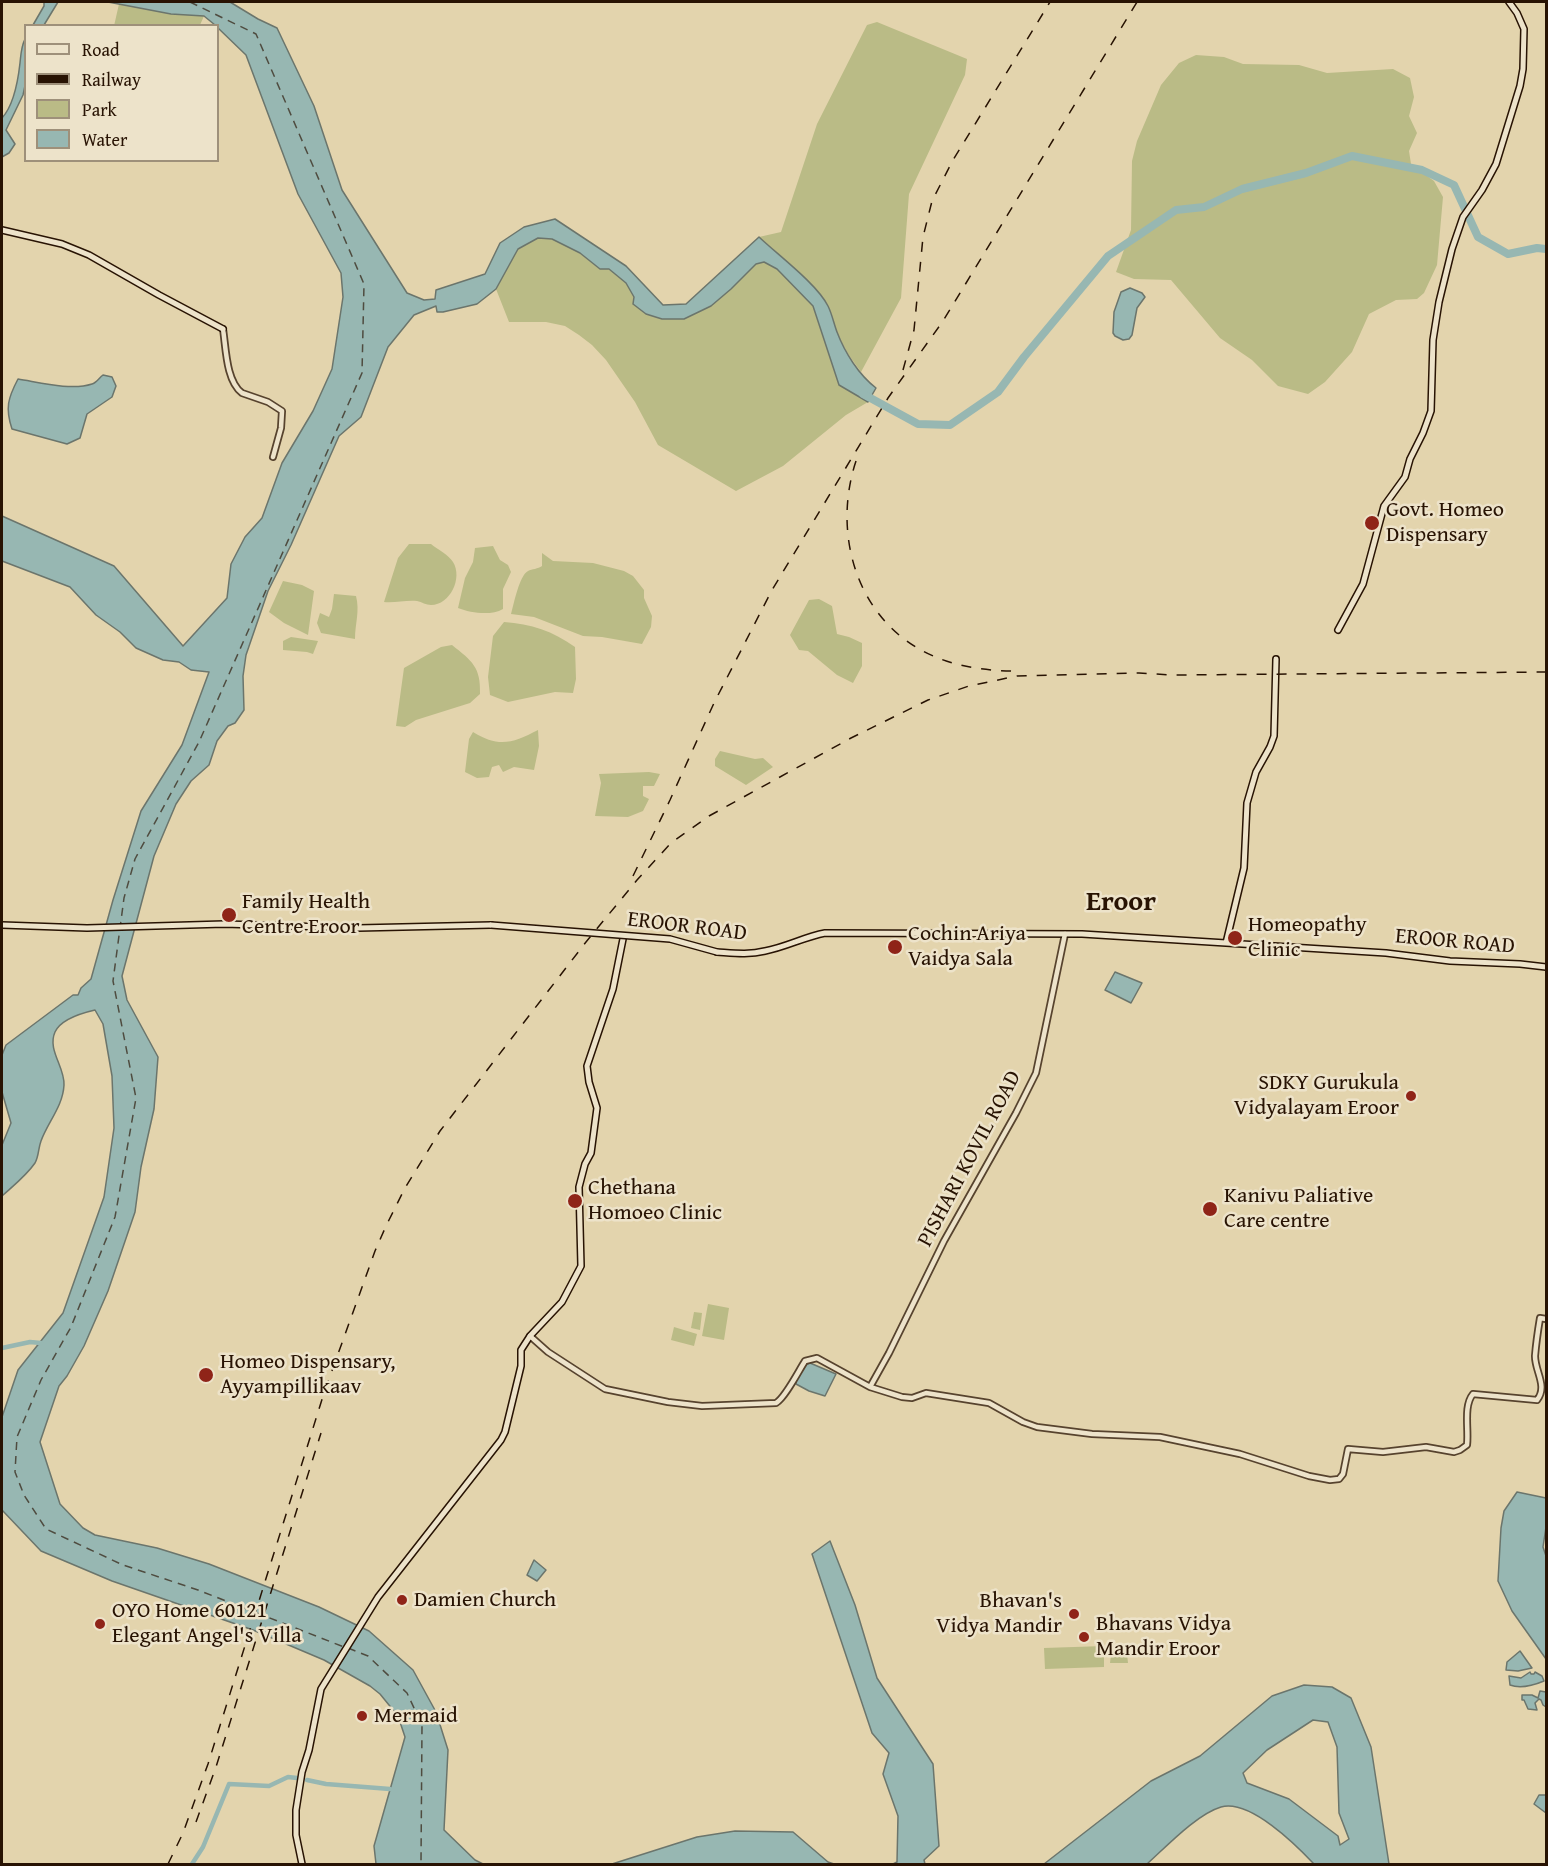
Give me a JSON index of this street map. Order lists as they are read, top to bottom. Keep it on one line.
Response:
{"streets":{"main road":["EROOR ROAD"],"street":["PISHARI KOVIL ROAD"]},"crossings":[["EROOR ROAD","PISHARI KOVIL ROAD"]],"districts":["Eroor"],"places":["Govt. Homeo Dispensary","Family Health Centre Eroor","Homeopathy Clinic","Cochin Ariya Vaidya Sala","SDKY Gurukula Vidyalayam Eroor","Chethana Homoeo Clinic","Kanivu Paliative Care centre","Homeo Dispensary, Ayyampillikaav","Damien Church","Bhavan's Vidya Mandir","OYO Home 60121 Elegant Angel's Villa","Bhavans Vidya Mandir Eroor","Mermaid"],"legend":["Road","Railway","Park","Water"]}
